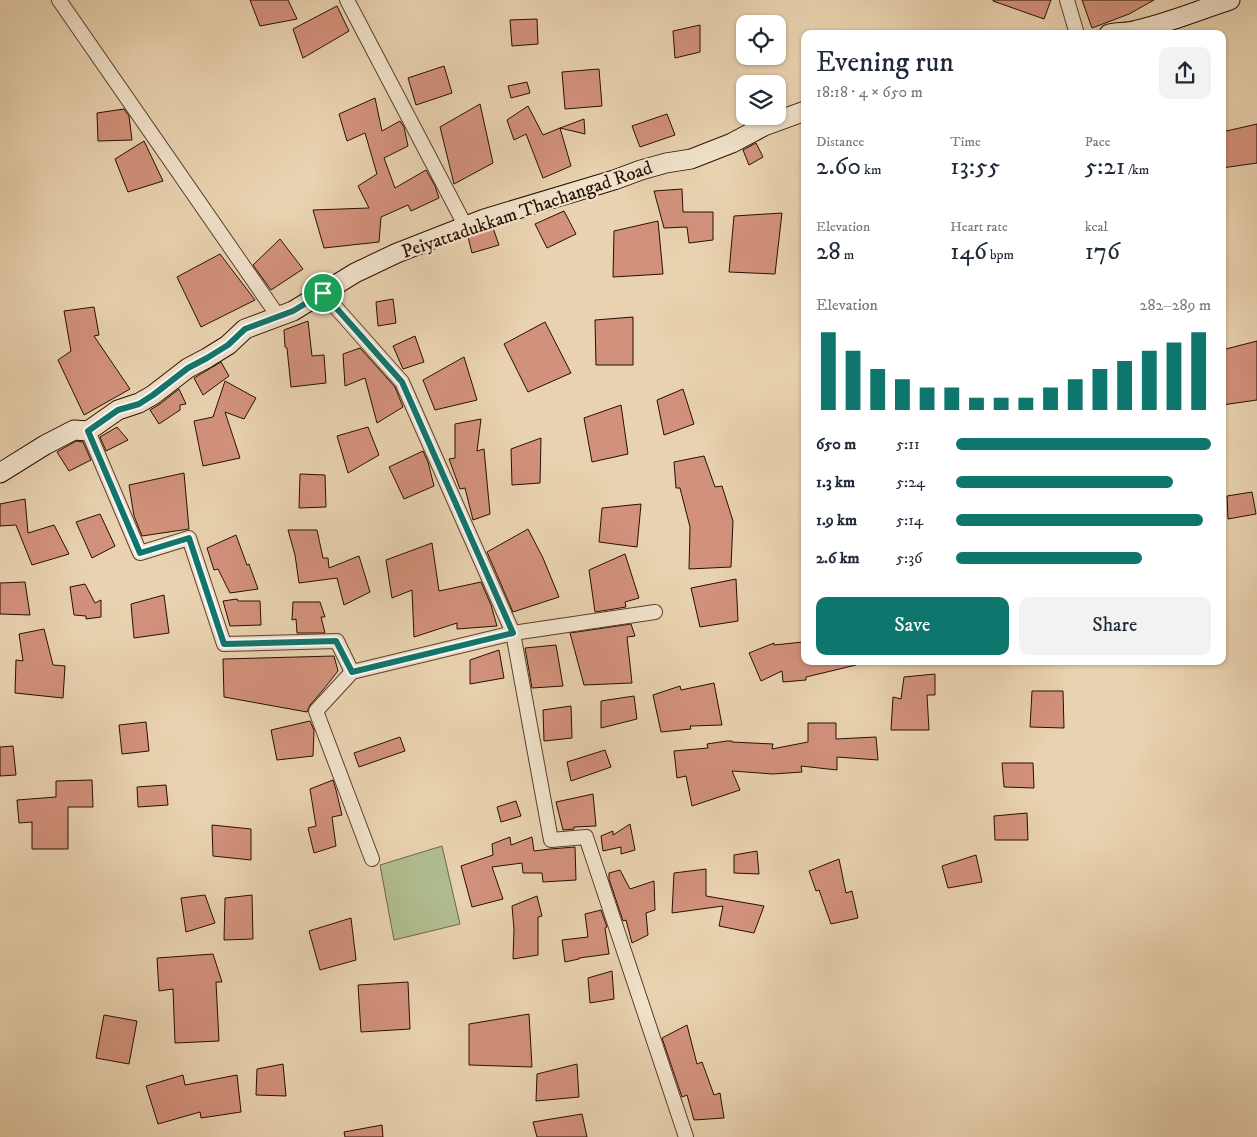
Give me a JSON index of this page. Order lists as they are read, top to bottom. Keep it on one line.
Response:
{"streets":{"main road":["Peiyattadukkam Thachangad Road"]},"page":{"heading":["Evening run","18:18 · 4 × 650 m"],"stats":[["Distance","2.60 km"],["Time","13:55"],["Pace","5:21 /km"],["Elevation","28 m"],["Heart rate","146 bpm"],["kcal","176"]],"chart":["Elevation","282–289 m"],"list":[{"name":"650 m","note":"5:11"},{"name":"1.3 km","note":"5:24"},{"name":"1.9 km","note":"5:14"},{"name":"2.6 km","note":"5:36"}],"buttons":["Save","Share"]}}
